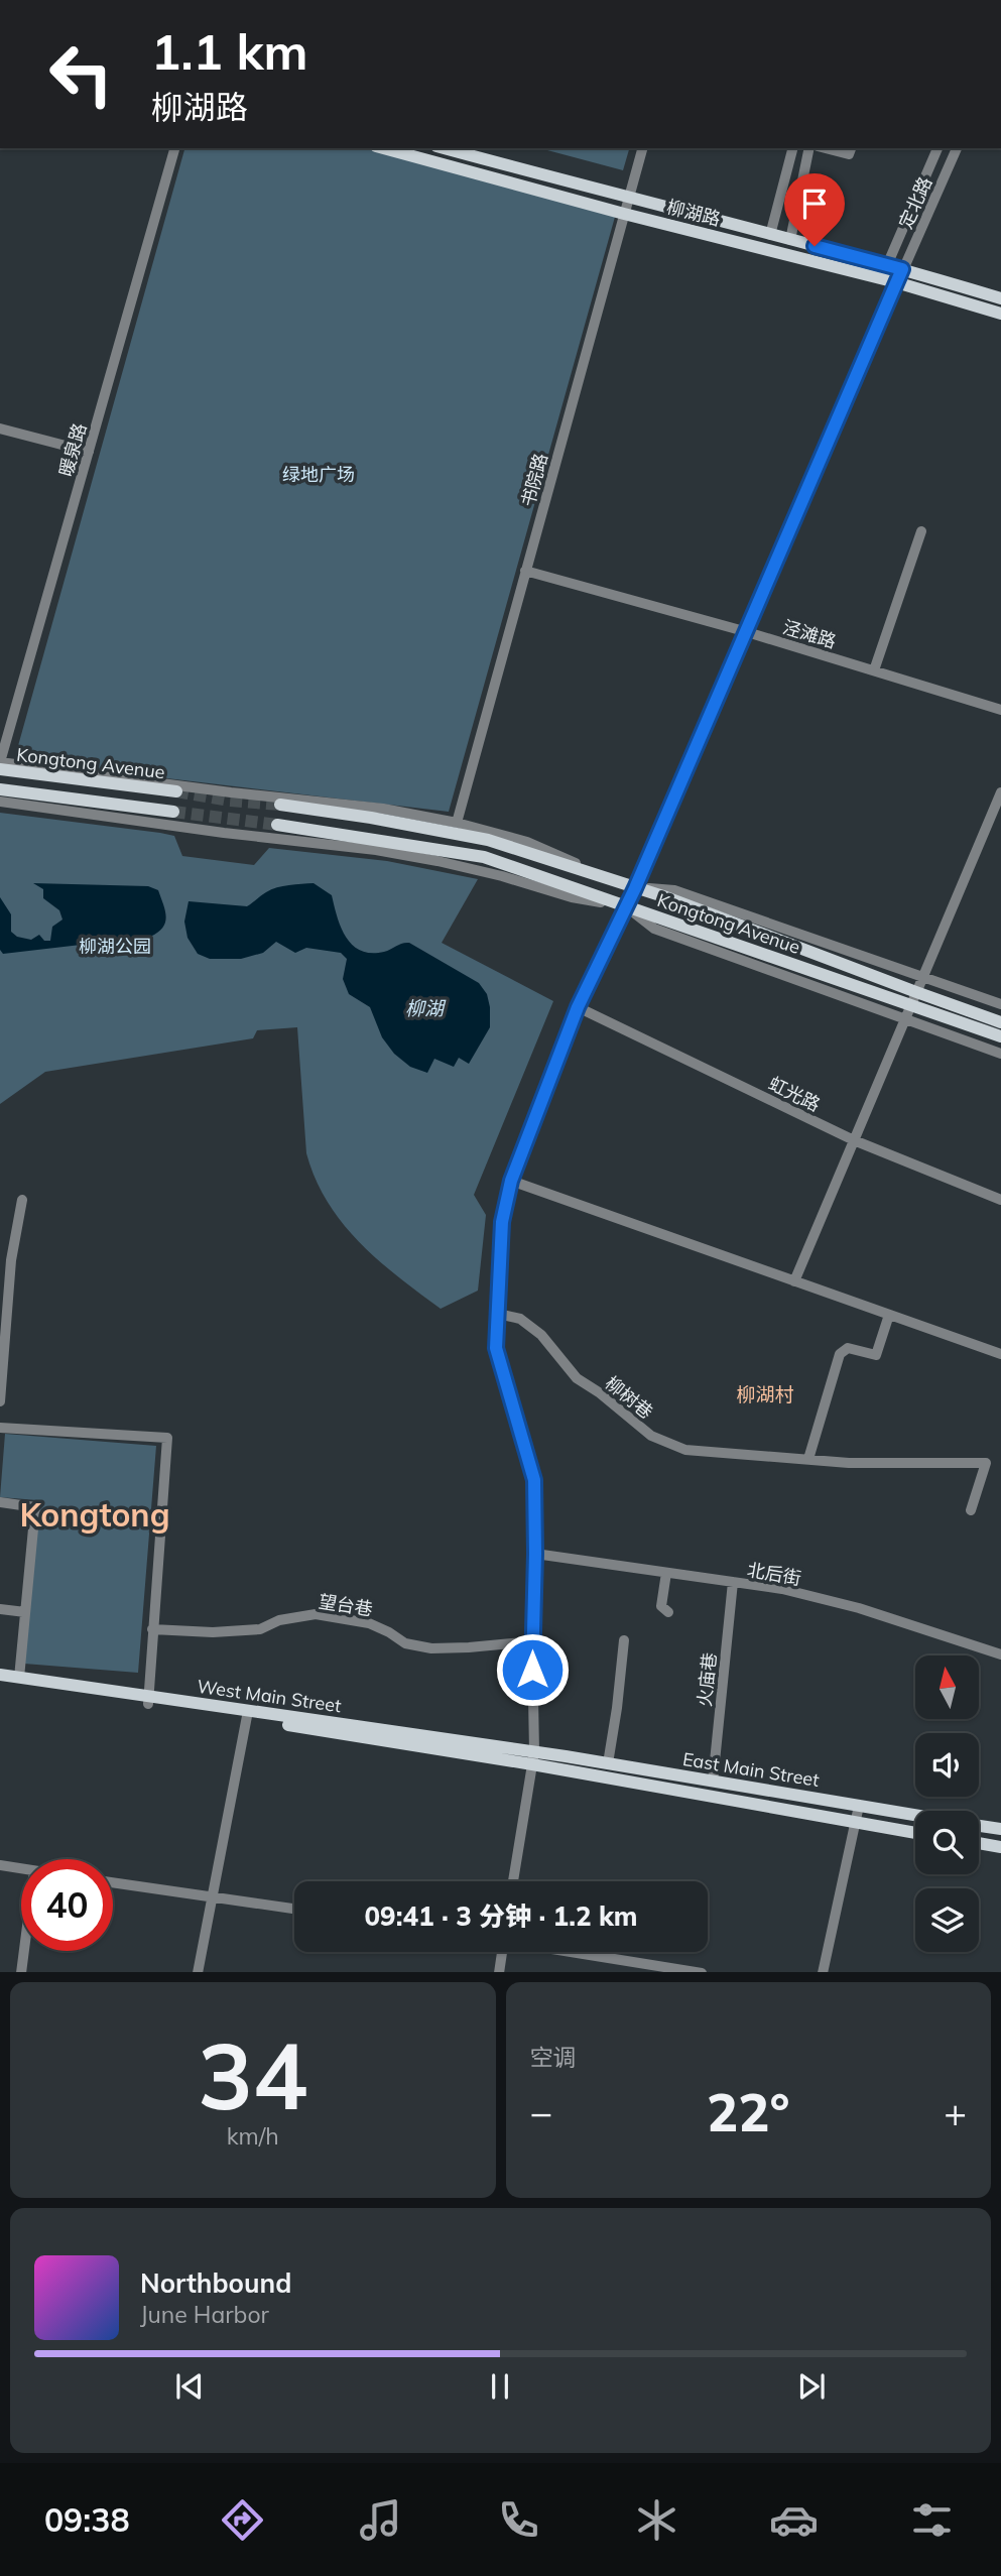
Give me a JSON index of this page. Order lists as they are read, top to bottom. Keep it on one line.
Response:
{"streets":{"main road":["柳湖路","Kongtong Avenue","West Main Street","East Main Street"],"street":["定北路","暖泉路","书院路","泾滩路","虹光路","柳树巷","北后街","望台巷","火庙巷"]},"crossings":[["定北路","柳湖路"],["定北路","泾滩路"],["定北路","Kongtong Avenue"],["定北路","虹光路"],["定北路","柳树巷"],["定北路","北后街"],["定北路","望台巷"],["定北路","West Main Street"],["定北路","East Main Street"],["柳湖路","书院路"],["书院路","泾滩路"],["北后街","火庙巷"],["火庙巷","East Main Street"],["West Main Street","East Main Street"]],"districts":["柳湖村","Kongtong"],"water":["柳湖"],"parks":["绿地广场","柳湖公园"],"north":"top","page":{"turn":["1.1 km","柳湖路"],"limit":"40","trip":"09:41 · 3 分钟 · 1.2 km","tile":[["34","km/h"],"空调"],"heat":["−","22°","+"],"song":["Northbound","June Harbor"],"tabs":"09:38"}}
